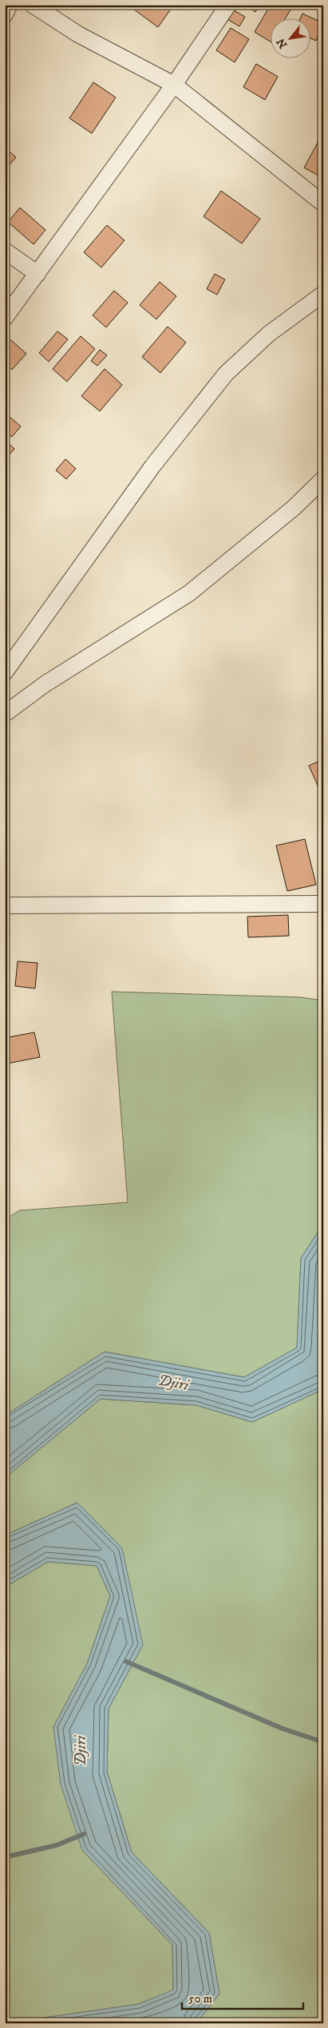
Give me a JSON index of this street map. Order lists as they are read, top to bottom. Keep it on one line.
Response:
{"water":["Djiri"],"scale_bar":"50 m","north":"bottom left"}
